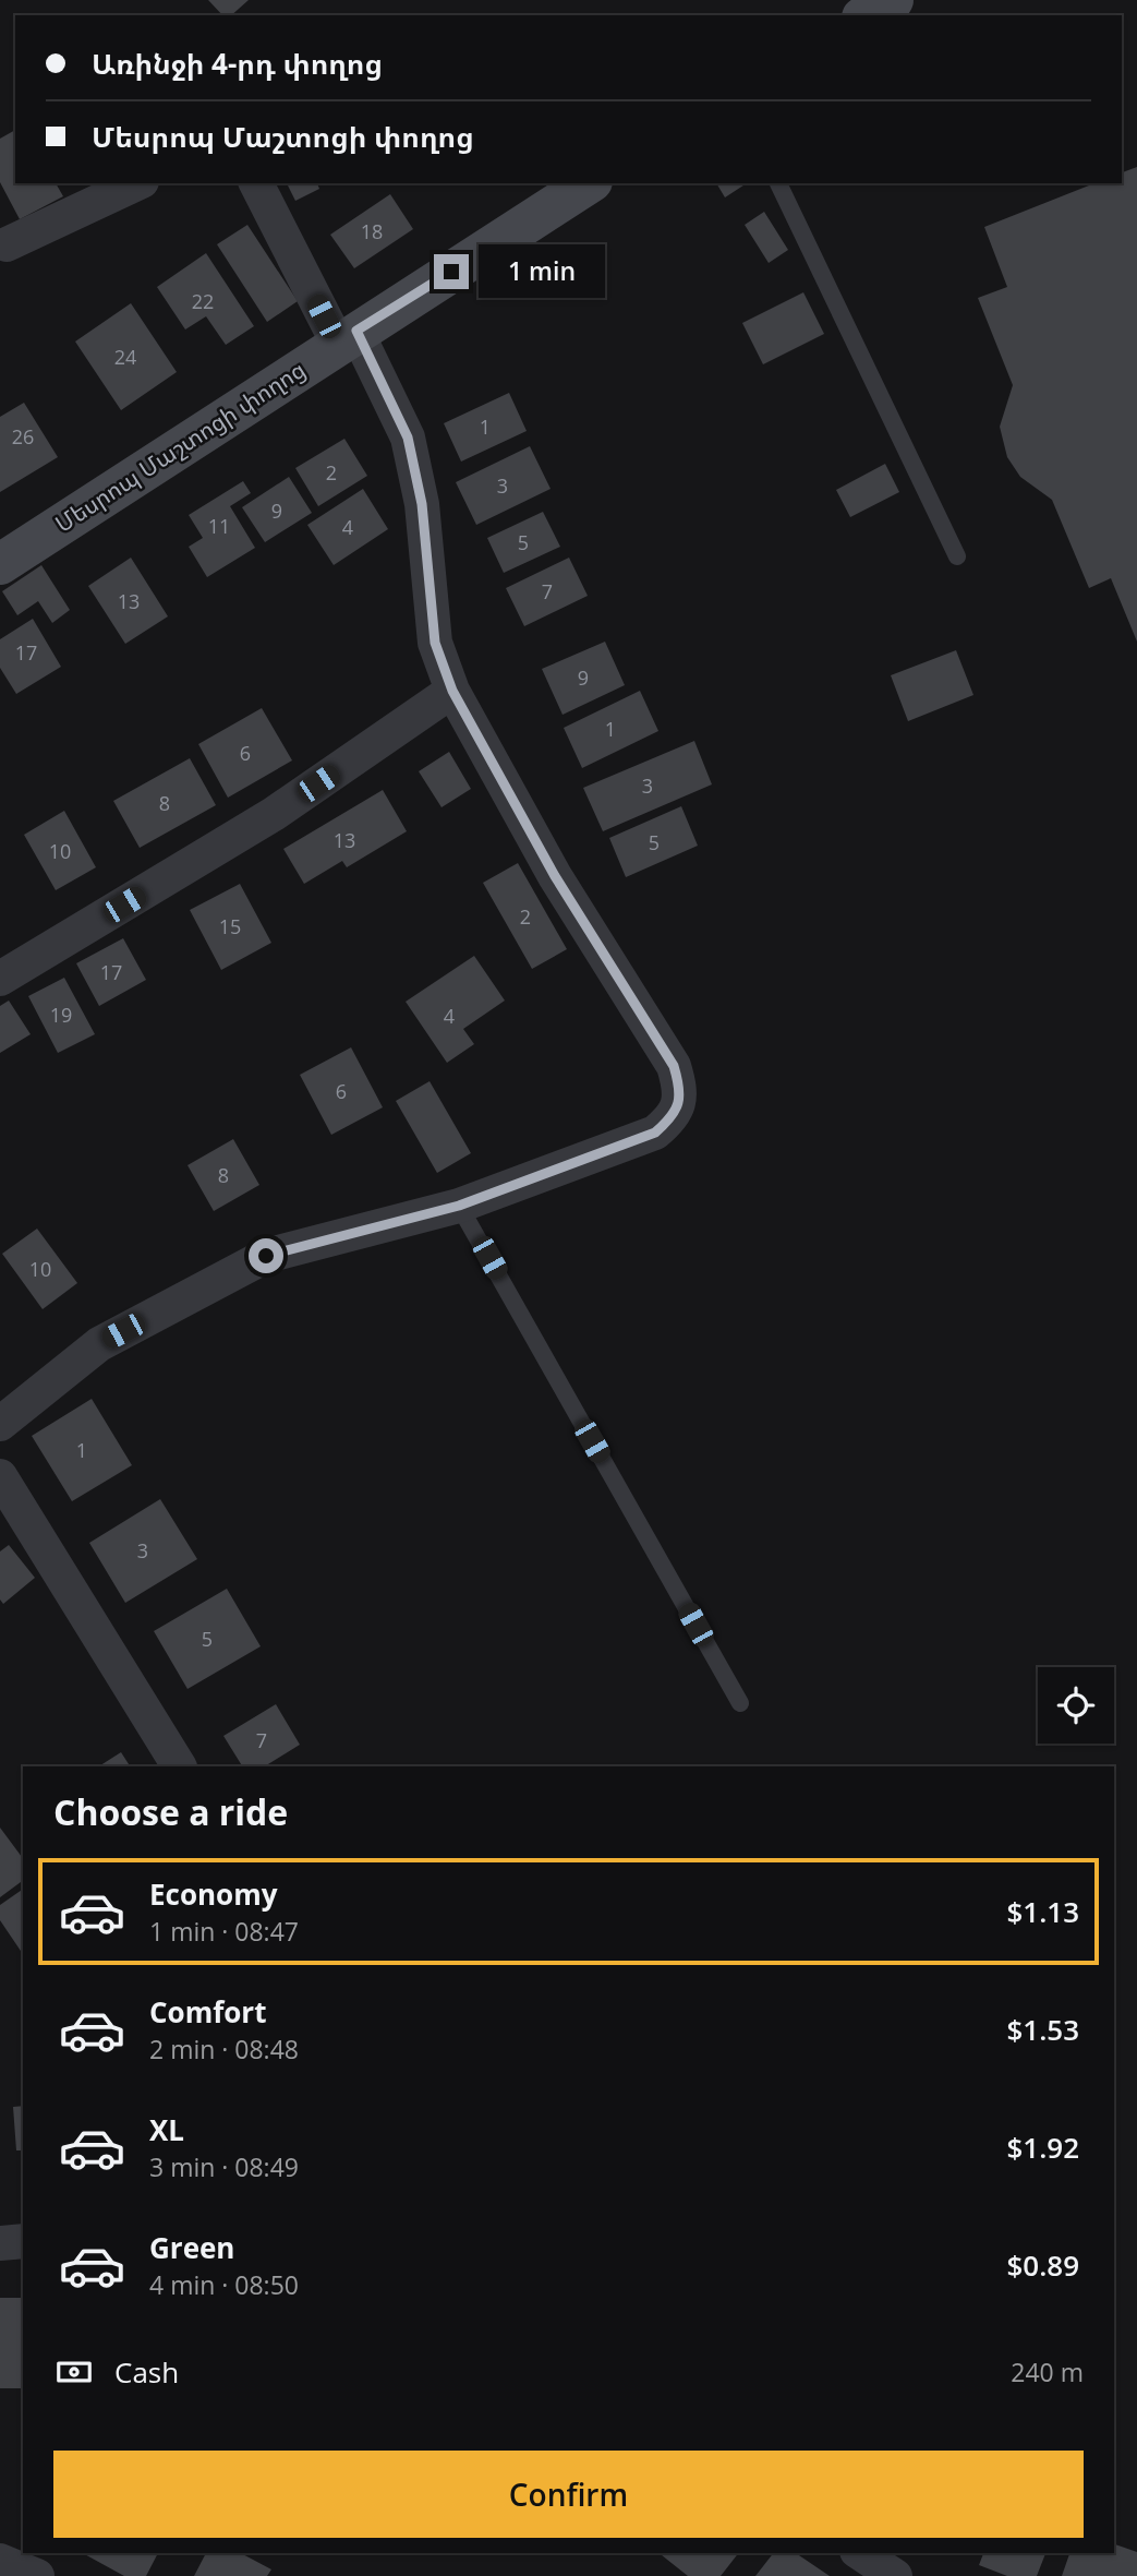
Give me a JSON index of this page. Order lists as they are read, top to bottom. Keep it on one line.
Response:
{"streets":{"street":["Մեսրոպ Մաշտոցի փողոց"]},"house_numbers":["18","22","24","1","26","2","3","9","11","4","5","7","13","17","9","1","6","3","8","13","5","10","2","15","17","19","4","6","8","10","1","3","5","7"],"page":{"banner":["Առինջի 4-րդ փողոց","Մեսրոպ Մաշտոցի փողոց"],"bubble":"1 min","heading":"Choose a ride","list":[{"name":"Economy","note":"1 min · 08:47","value":"$1.13"},{"name":"Comfort","note":"2 min · 08:48","value":"$1.53"},{"name":"XL","note":"3 min · 08:49","value":"$1.92"},{"name":"Green","note":"4 min · 08:50","value":"$0.89"}],"pay":["Cash","240 m"],"buttons":"Confirm"}}
